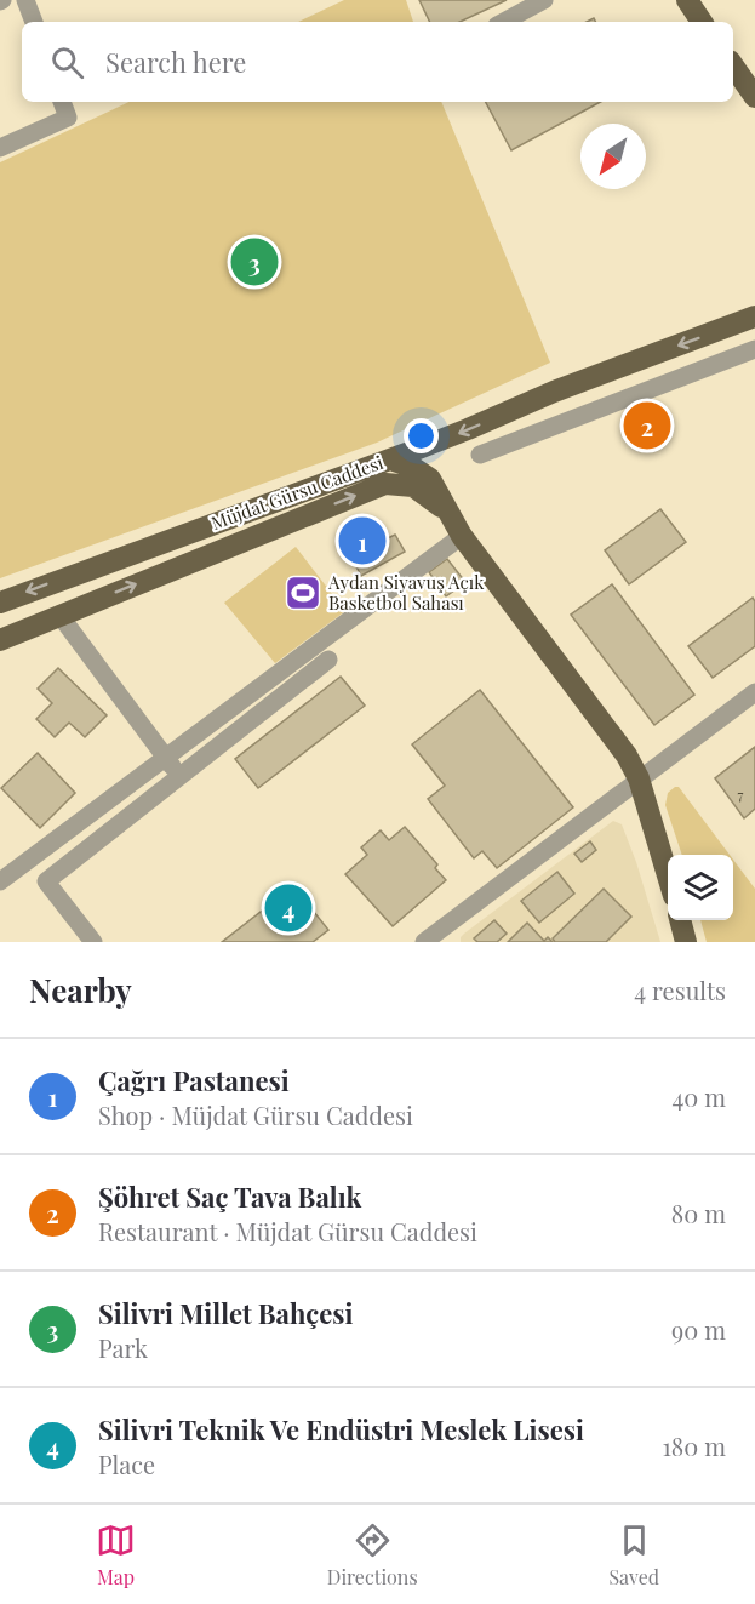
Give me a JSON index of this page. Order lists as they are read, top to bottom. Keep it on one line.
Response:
{"streets":{"main road":["Müjdat Gürsu Caddesi"]},"places":{"sports":["Aydan Siyavuş Açık Basketbol Sahası"]},"house_numbers":["7"],"north":"bottom left","page":{"search":"Search here","pins":["3","2","1","4"],"heading":["Nearby","4 results"],"list":[{"mark":"1","name":"Çağrı Pastanesi","note":"Shop · Müjdat Gürsu Caddesi","value":"40 m"},{"mark":"2","name":"Şöhret Saç Tava Balık","note":"Restaurant · Müjdat Gürsu Caddesi","value":"80 m"},{"mark":"3","name":"Silivri Millet Bahçesi","note":"Park","value":"90 m"},{"mark":"4","name":"Silivri Teknik Ve Endüstri Meslek Lisesi","note":"Place","value":"180 m"}],"nav":["Map","Directions","Saved"]}}
